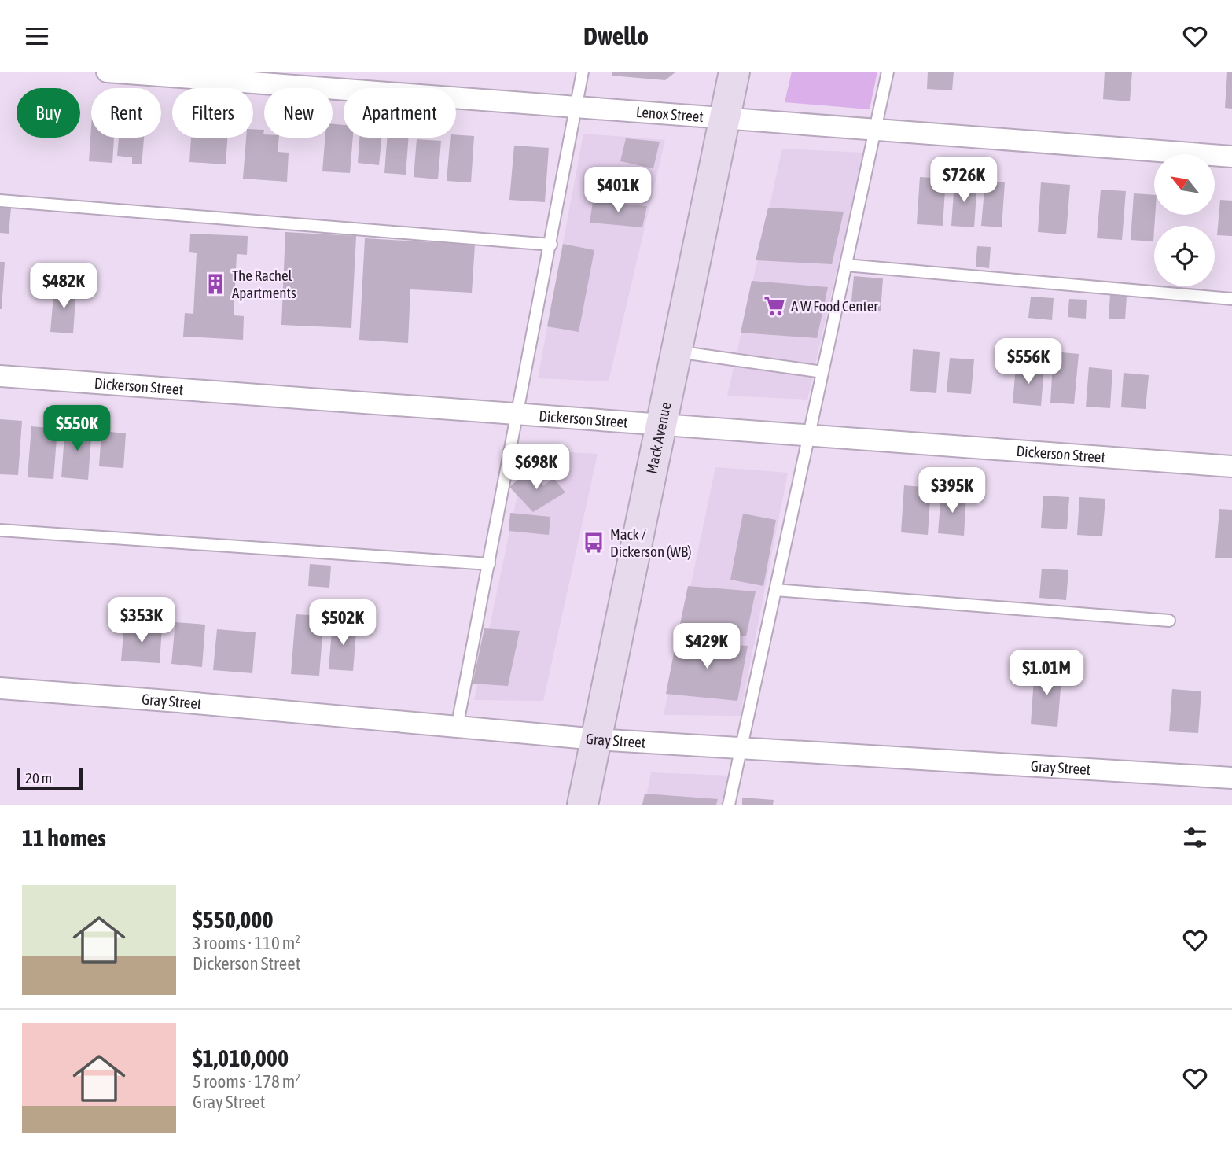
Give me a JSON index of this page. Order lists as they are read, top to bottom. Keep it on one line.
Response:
{"streets":{"main road":["Mack Avenue"],"street":["Lenox Street","Dickerson Street","Gray Street"]},"crossings":[["Lenox Street","Mack Avenue"],["Dickerson Street","Mack Avenue"],["Mack Avenue","Gray Street"]],"places":{"building":["The Rachel Apartments"],"supermarket":["A W Food Center"],"bus stop":["Mack / Dickerson (WB)"]},"scale_bar":"20 m","north":"top left","page":{"header":"Dwello","chip":["Buy","Rent","Filters","New","Apartment"],"price":["$726K","$401K","$482K","$556K","$550K","$698K","$395K","$353K","$502K","$429K","$1.01M"],"scale":"20 m","heading":"11 homes","list":[{"name":"$550,000","note":"3 rooms · 110 m² · Dickerson Street"},{"name":"$1,010,000","note":"5 rooms · 178 m² · Gray Street"}]}}
